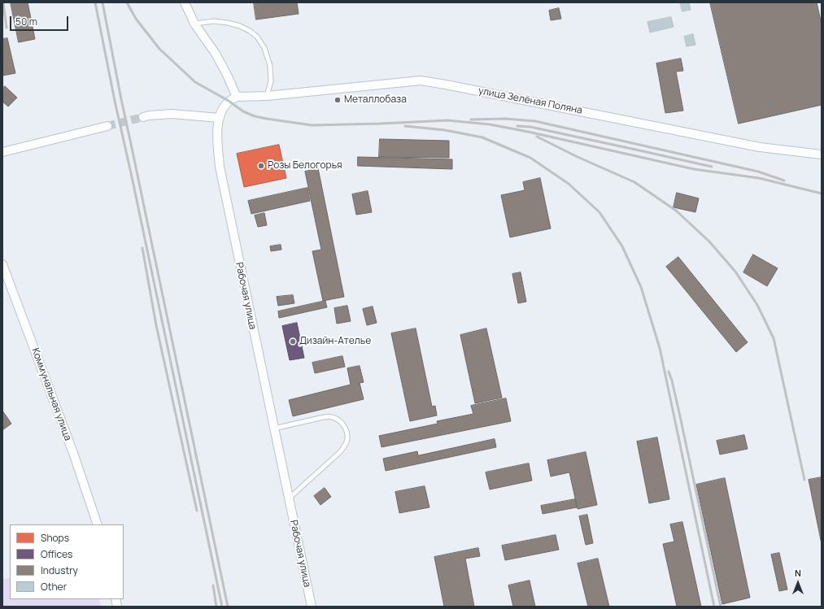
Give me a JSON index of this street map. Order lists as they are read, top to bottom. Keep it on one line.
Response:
{"streets":{"street":["улица Зелёная Поляна","Рабочая улица","Коммунальная улица"]},"crossings":[["улица Зелёная Поляна","Рабочая улица"]],"places":["Металлобаза","Розы Белогорья","Дизайн-Ателье"],"legend":["Shops","Offices","Industry","Other"],"scale_bar":"50 m","north":"top"}
